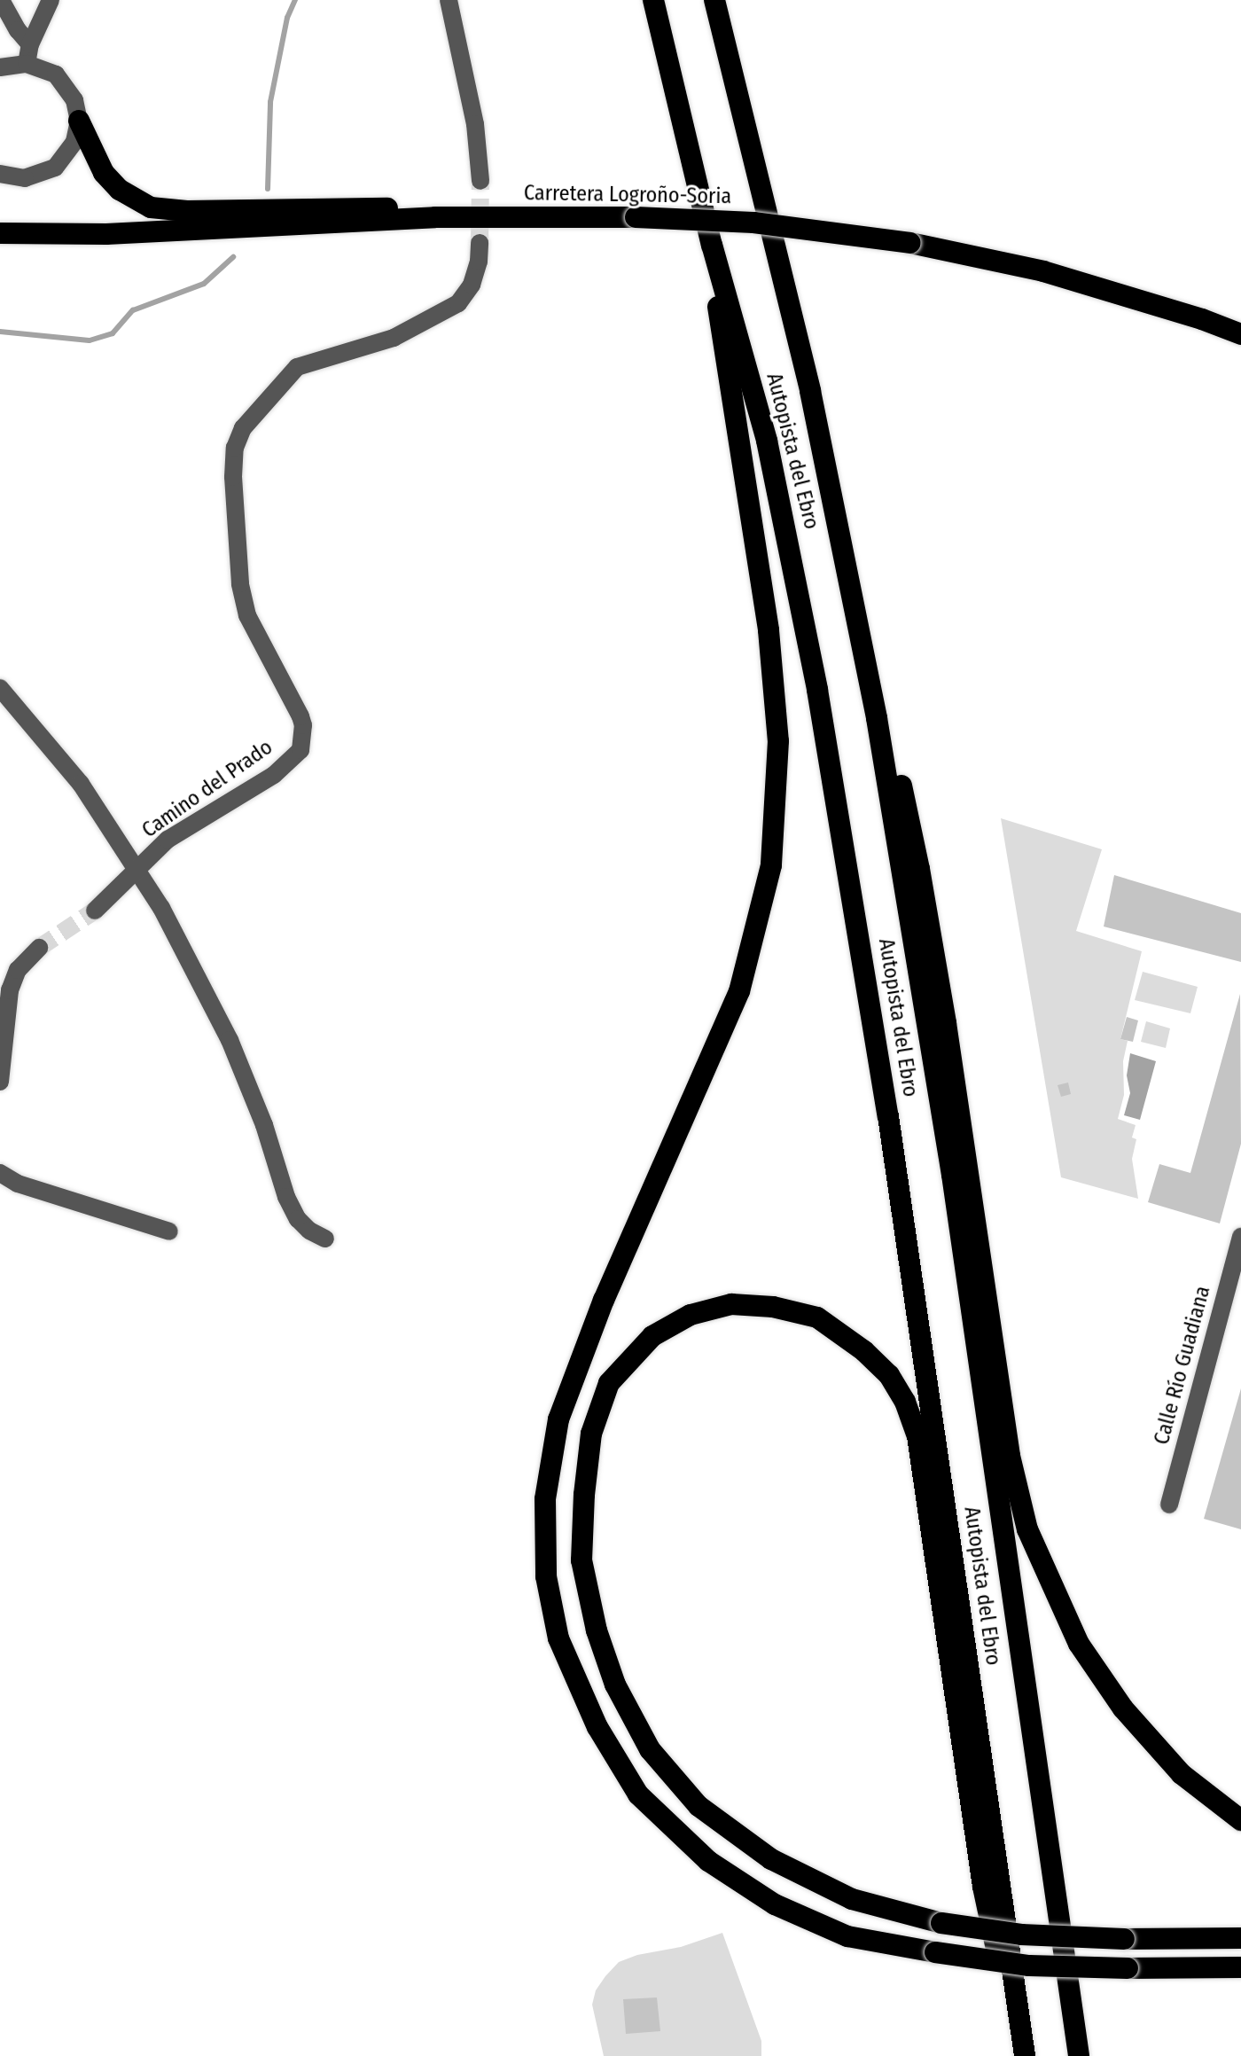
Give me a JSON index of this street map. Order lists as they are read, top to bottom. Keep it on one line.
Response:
{"streets":{"highway":["Carretera Logroño-Soria","Autopista del Ebro"],"street":["Camino del Prado","Calle Río Guadiana"]}}
